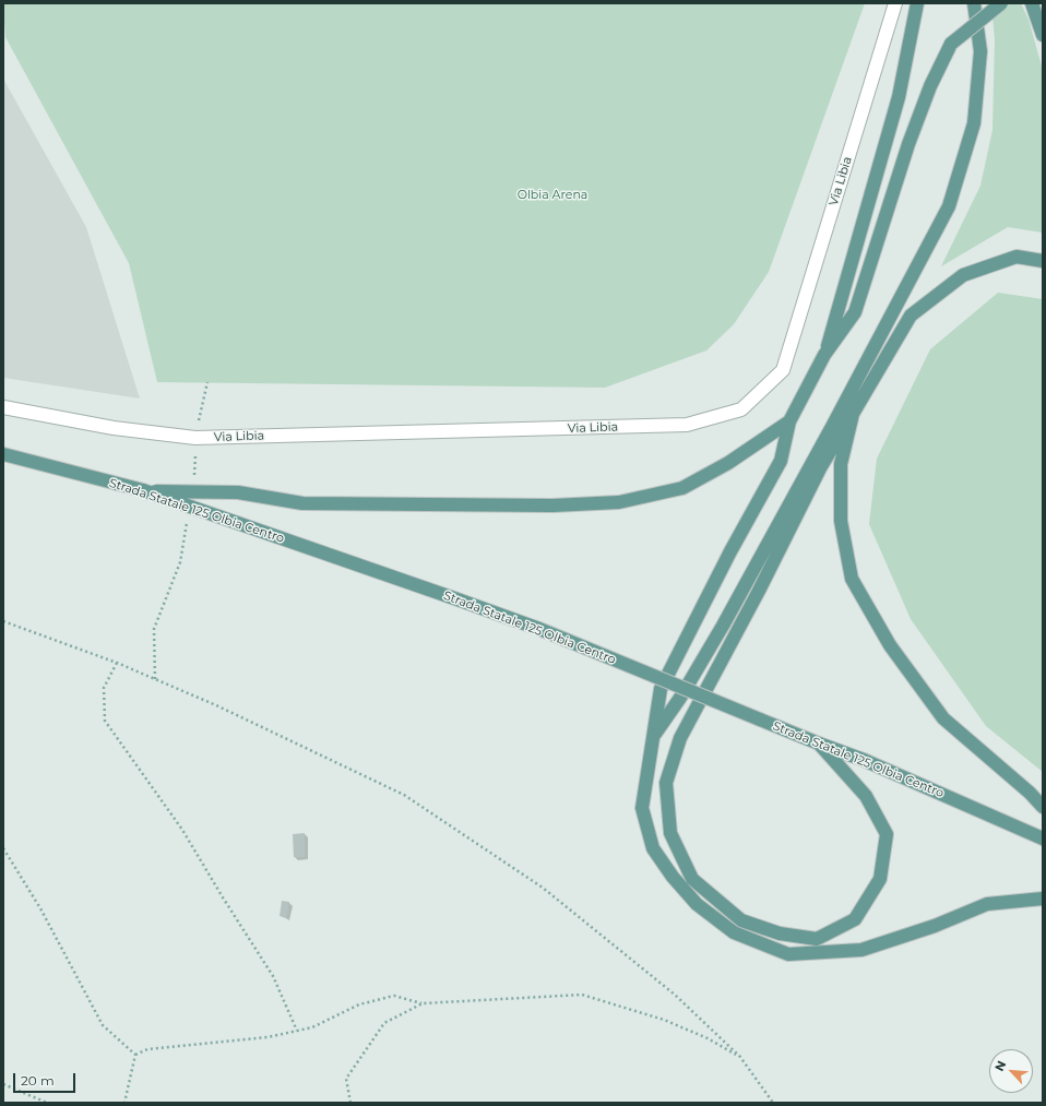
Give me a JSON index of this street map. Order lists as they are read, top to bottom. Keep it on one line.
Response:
{"streets":{"main road":["Strada Statale 125 Olbia Centro"],"street":["Via Libia"]},"parks":["Olbia Arena"],"scale_bar":"20 m","north":"top left"}
